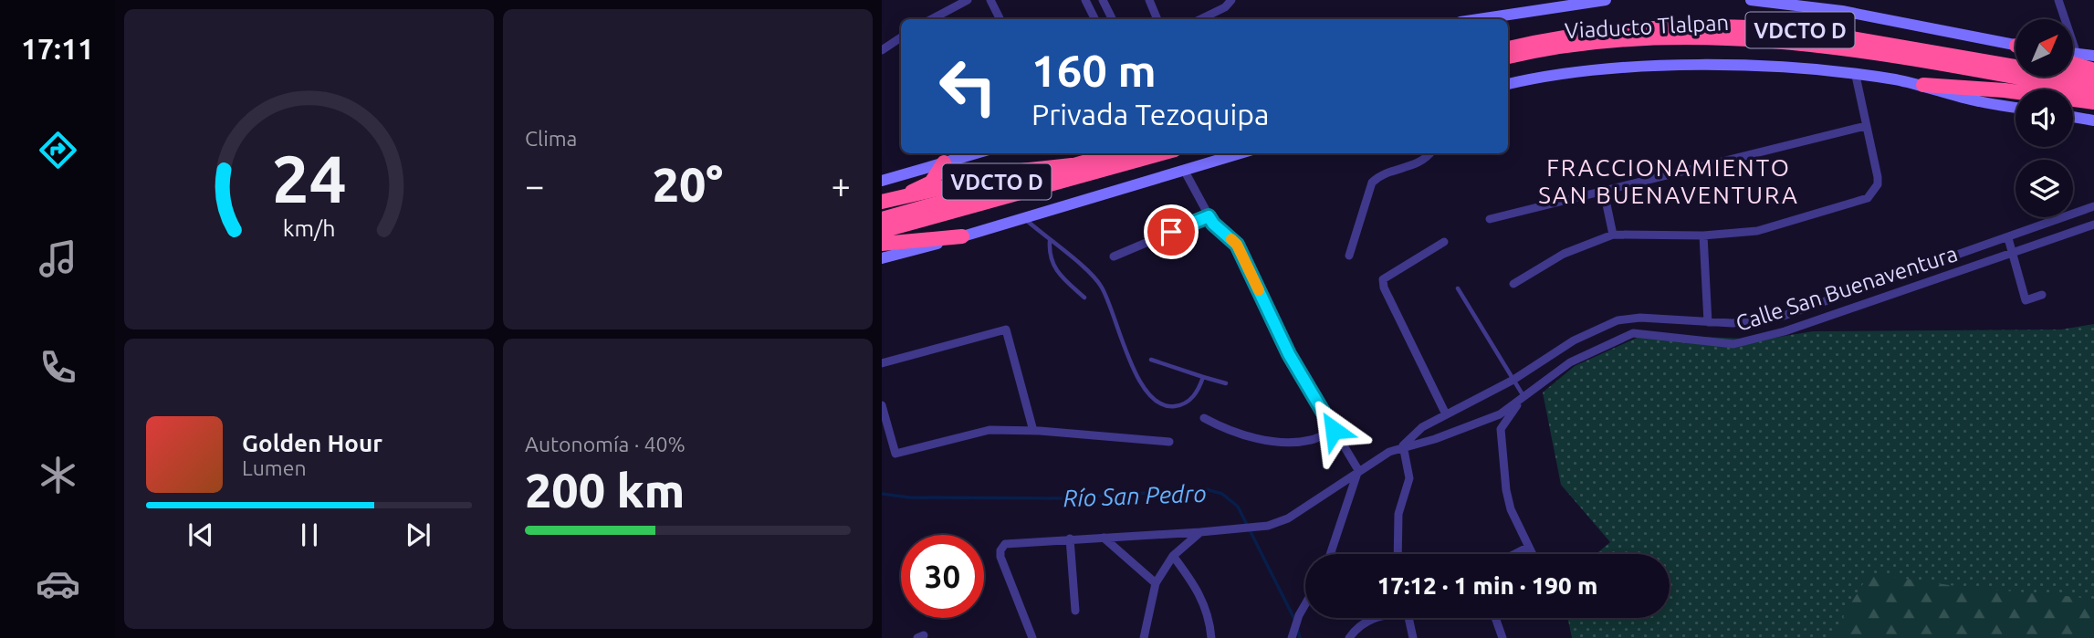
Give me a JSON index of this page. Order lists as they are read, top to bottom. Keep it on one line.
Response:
{"streets":{"highway":["Viaducto Tlalpan","VDCTO D"],"street":["Calle San Buenaventura"]},"districts":["FRACCIONAMIENTO SAN BUENAVENTURA"],"water":["Río San Pedro"],"north":"top right","page":{"tabs":"17:11","tile":["Clima",["Autonomía · 40%","200 km"]],"turn":["160 m","Privada Tezoquipa"],"heat":["−","20°","+"],"song":["Golden Hour","Lumen"],"limit":"30","trip":"17:12 · 1 min · 190 m","gauge":["24","km/h"]}}
